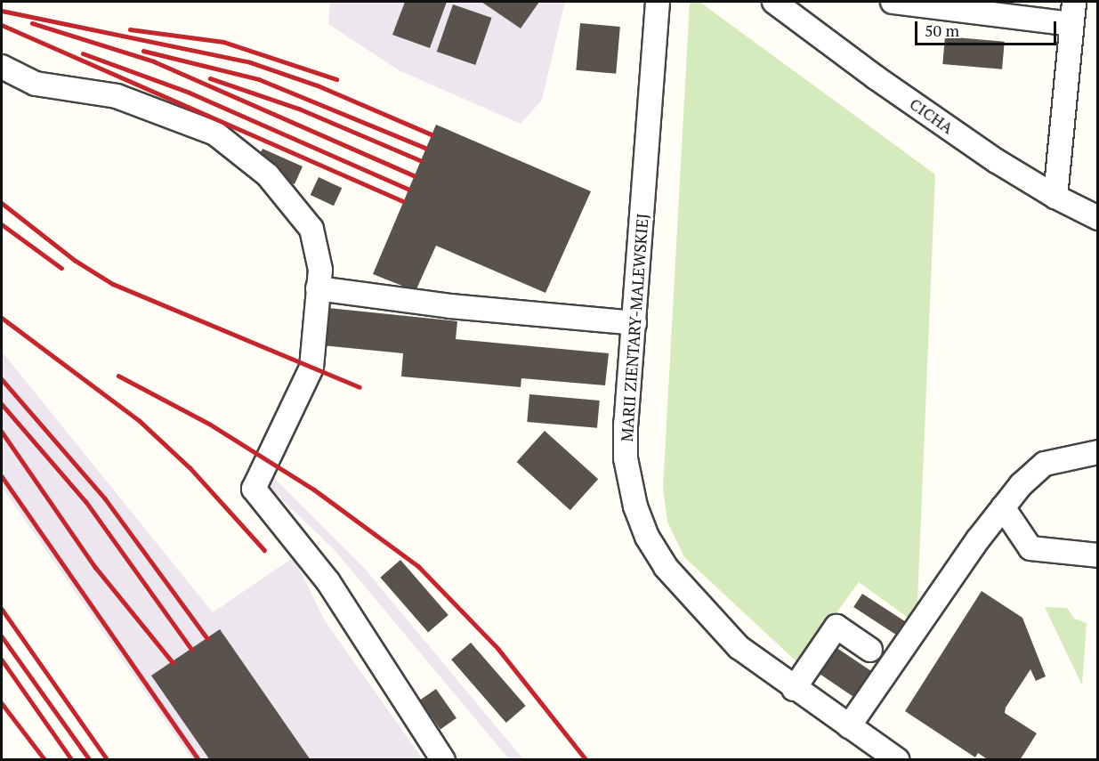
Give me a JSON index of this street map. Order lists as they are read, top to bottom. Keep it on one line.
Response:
{"streets":{"street":["CICHA","MARII ZIENTARY-MALEWSKIEJ"]},"scale_bar":"50 m"}
